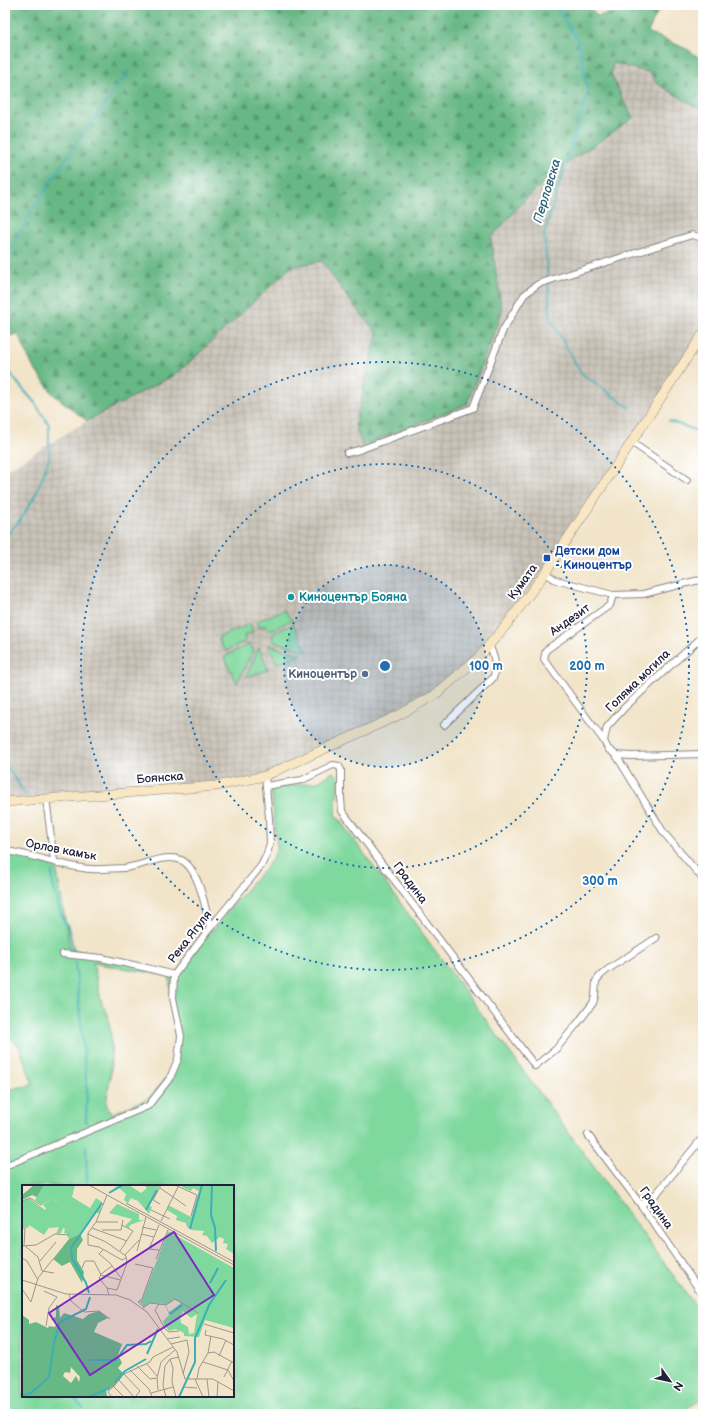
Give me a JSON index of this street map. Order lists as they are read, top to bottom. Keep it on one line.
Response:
{"streets":{"main road":["Кумата","Боянска"],"street":["Андезит","Голяма могила","Орлов камък","Градина","Река Ягуля"]},"crossings":[["Кумата","Боянска"],["Андезит","Голяма могила"],["Боянска","Градина"],["Боянска","Река Ягуля"],["Орлов камък","Река Ягуля"],["Градина","Река Ягуля"]],"water":["Перловска"],"places":{"transit":["Детски дом - Киноцентър"],"other":["Киноцентър Бояна","Киноцентър"]},"north":"bottom right","rings":["100 m","200 m","300 m"]}
